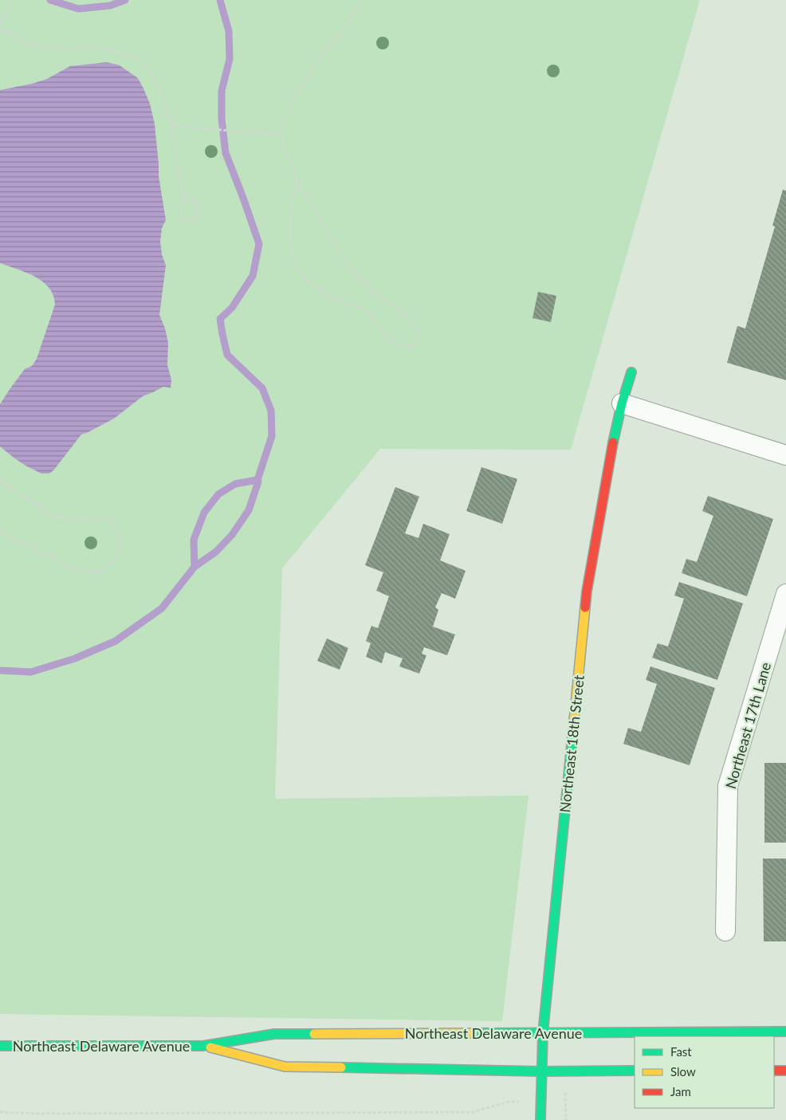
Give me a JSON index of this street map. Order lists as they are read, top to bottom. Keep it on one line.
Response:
{"streets":{"main road":["Northeast 18th Street","Northeast Delaware Avenue"],"street":["Northeast 17th Lane"]},"crossings":[["Northeast 18th Street","Northeast Delaware Avenue"]],"legend":["Fast","Slow","Jam"]}
